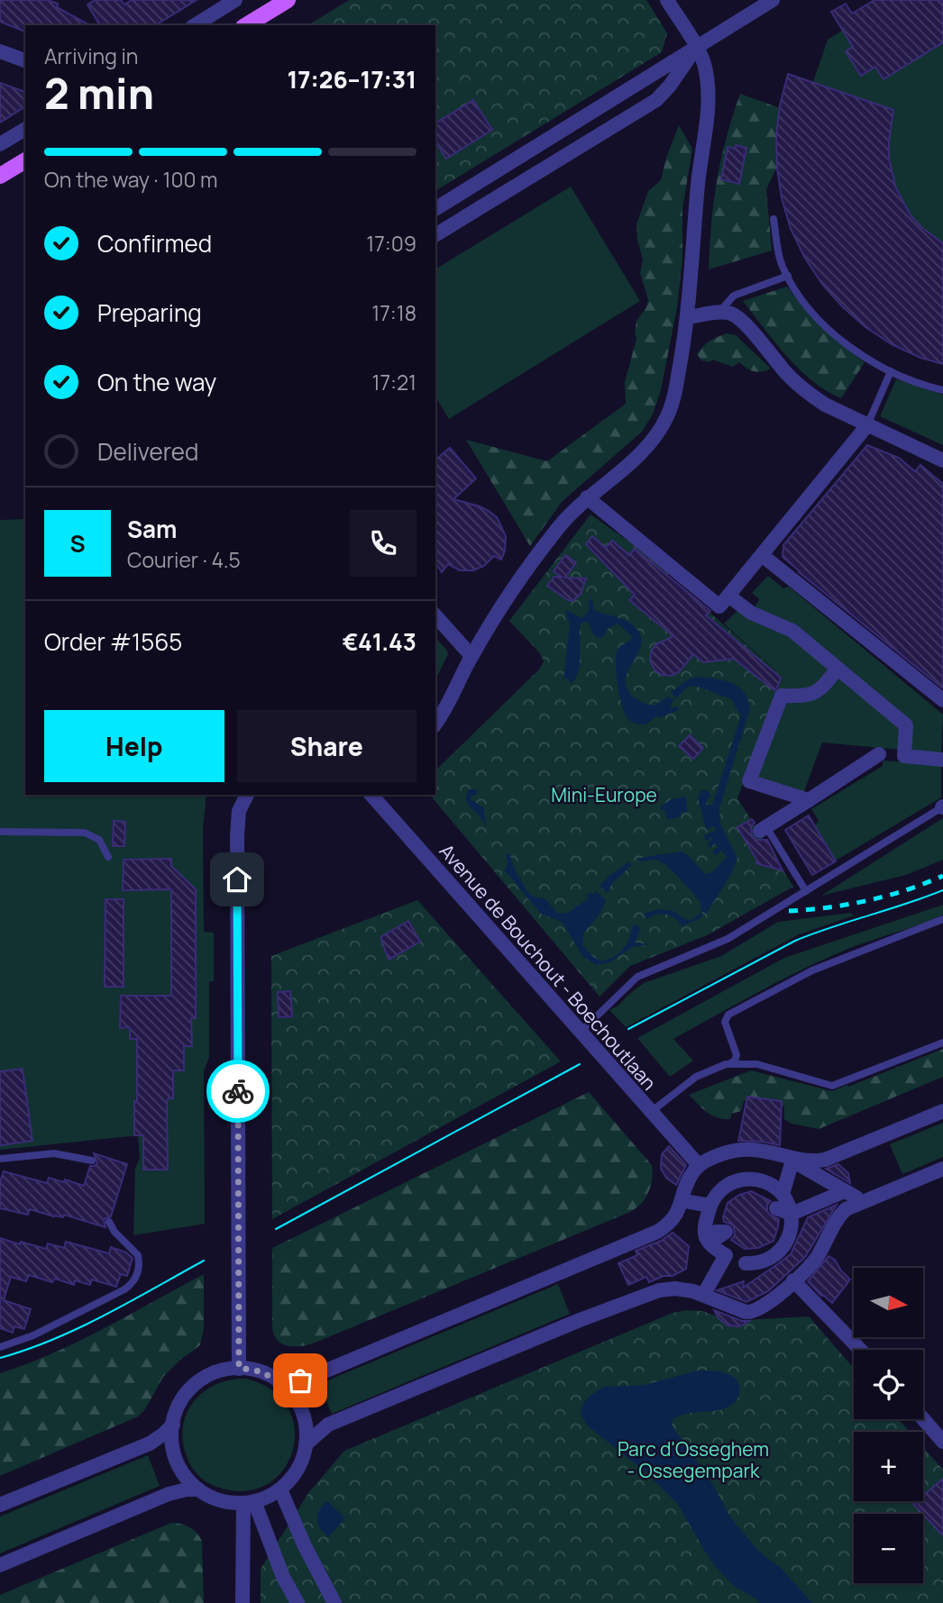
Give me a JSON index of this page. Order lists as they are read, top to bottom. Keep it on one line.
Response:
{"streets":{"street":["Avenue de Bouchout - Boechoutlaan"]},"parks":["Mini-Europe","Parc d'Osseghem - Ossegempark"],"north":"right","page":{"heading":["2 min","Arriving in","17:26–17:31"],"panel":["Sam","Courier · 4.5","Order #1565","€41.43"],"bar":"On the way · 100 m","list":[["Confirmed","17:09"],["Preparing","17:18"],["On the way","17:21"],"Delivered"],"round":"S","buttons":["Help","Share"],"map_buttons":["+","−"]}}
